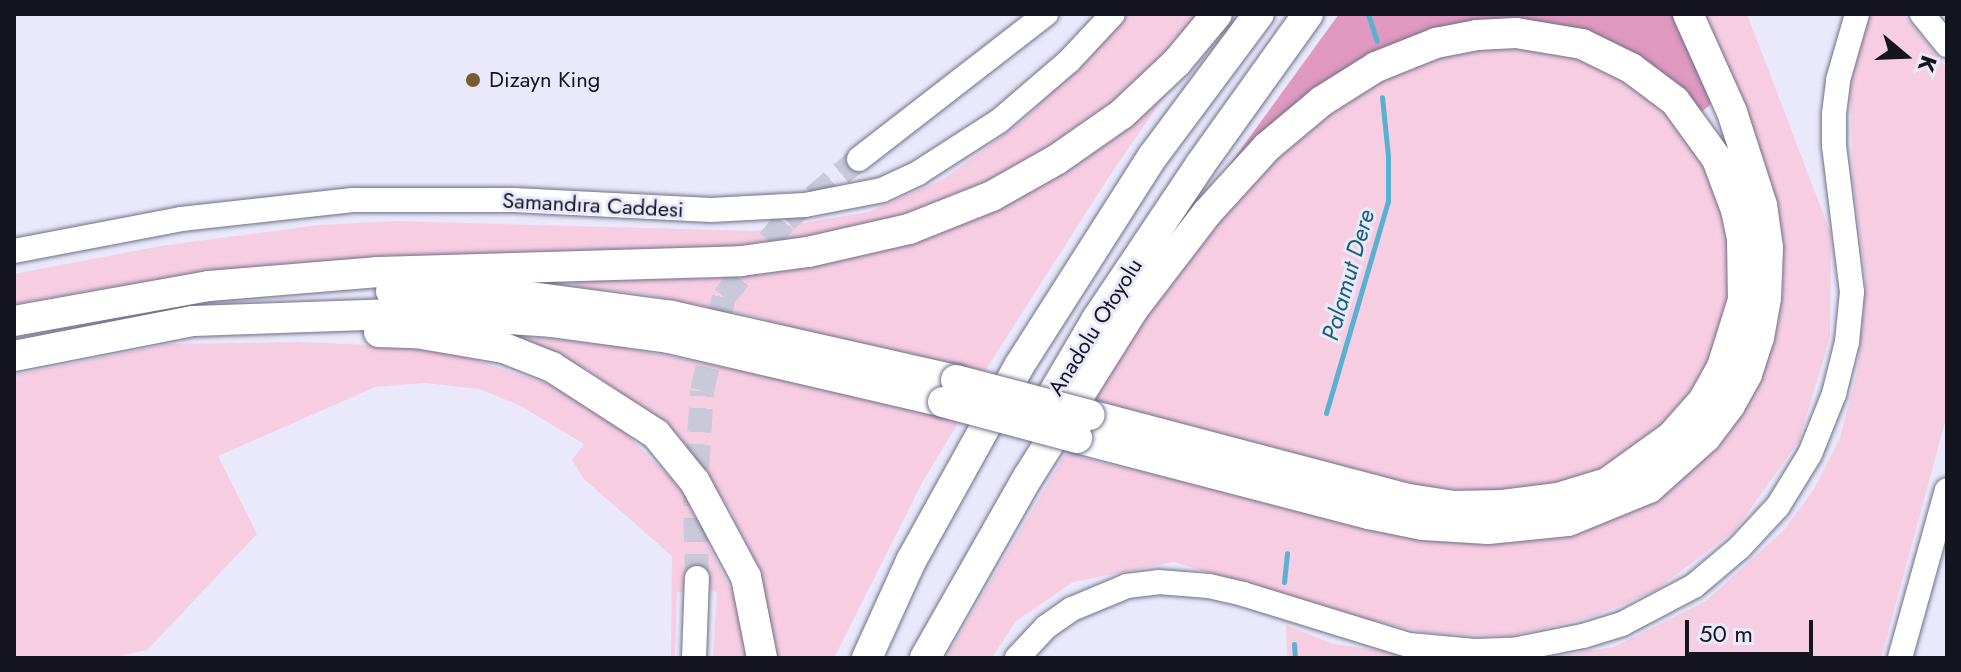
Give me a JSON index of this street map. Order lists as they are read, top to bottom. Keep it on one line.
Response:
{"streets":{"highway":["Anadolu Otoyolu"],"main road":["Samandıra Caddesi"]},"water":["Palamut Dere"],"places":["Dizayn King"],"scale_bar":"50 m","north":"right"}
